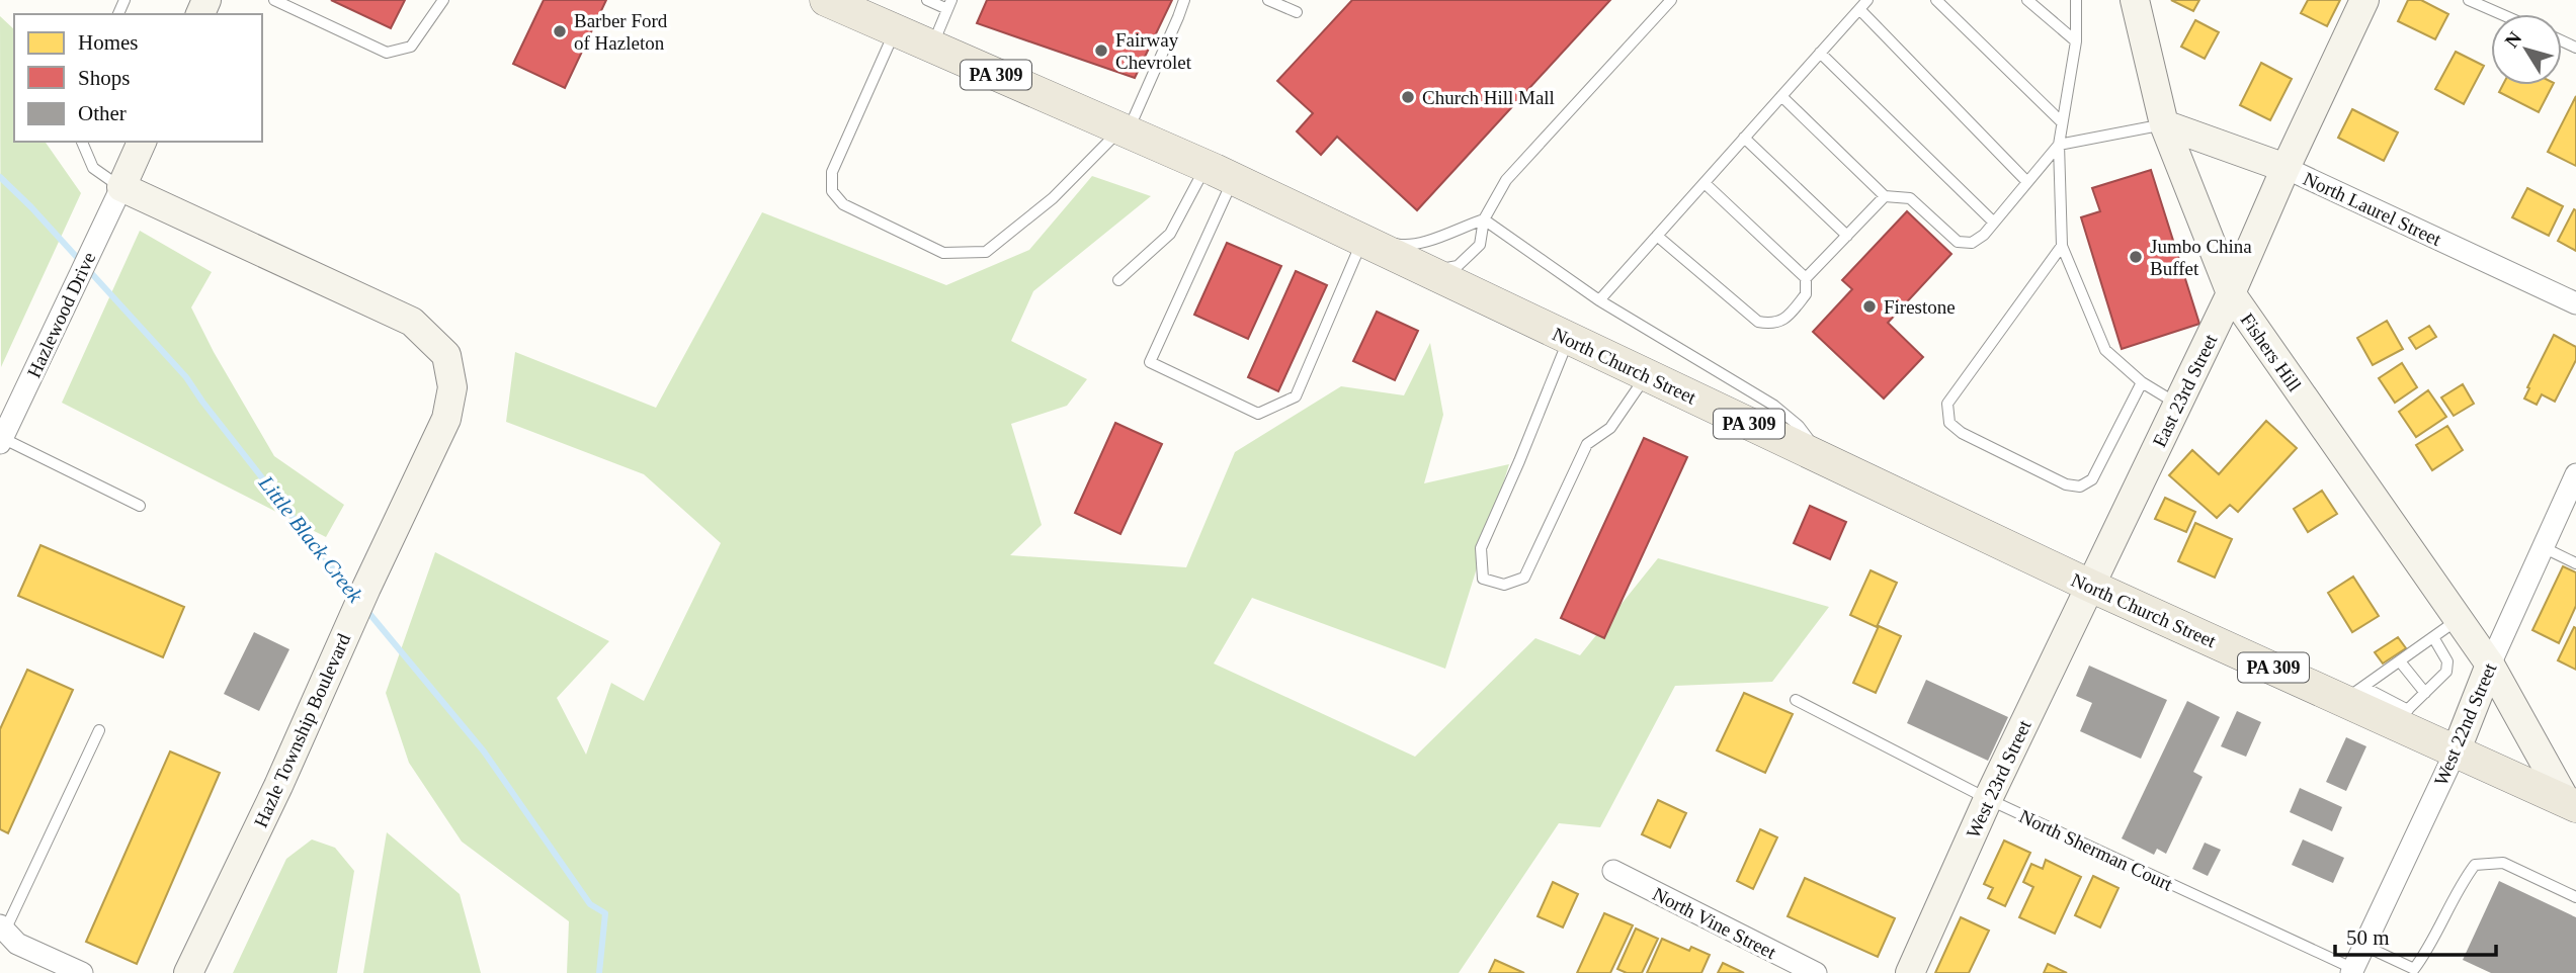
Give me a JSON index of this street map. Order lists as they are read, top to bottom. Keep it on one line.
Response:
{"streets":{"main road":["PA 309","North Church Street"],"street":["North Laurel Street","Hazlewood Drive","Fishers Hill","East 23rd Street","West 22nd Street","Hazle Township Boulevard","West 23rd Street","North Vine Street"],"lane":["North Sherman Court"]},"crossings":[["North Laurel Street","Fishers Hill"],["North Laurel Street","East 23rd Street"],["Hazlewood Drive","Hazle Township Boulevard"],["Fishers Hill","North Church Street"],["Fishers Hill","East 23rd Street"],["Fishers Hill","West 22nd Street"],["North Church Street","East 23rd Street"],["North Church Street","West 22nd Street"],["North Church Street","West 23rd Street"],["East 23rd Street","West 23rd Street"],["West 22nd Street","North Sherman Court"],["West 23rd Street","North Sherman Court"]],"water":["Little Black Creek"],"places":["Barber Ford of Hazleton","Fairway Chevrolet","Church Hill Mall","Jumbo China Buffet","Firestone"],"legend":["Homes","Shops","Other"],"scale_bar":"50 m","north":"top left"}
